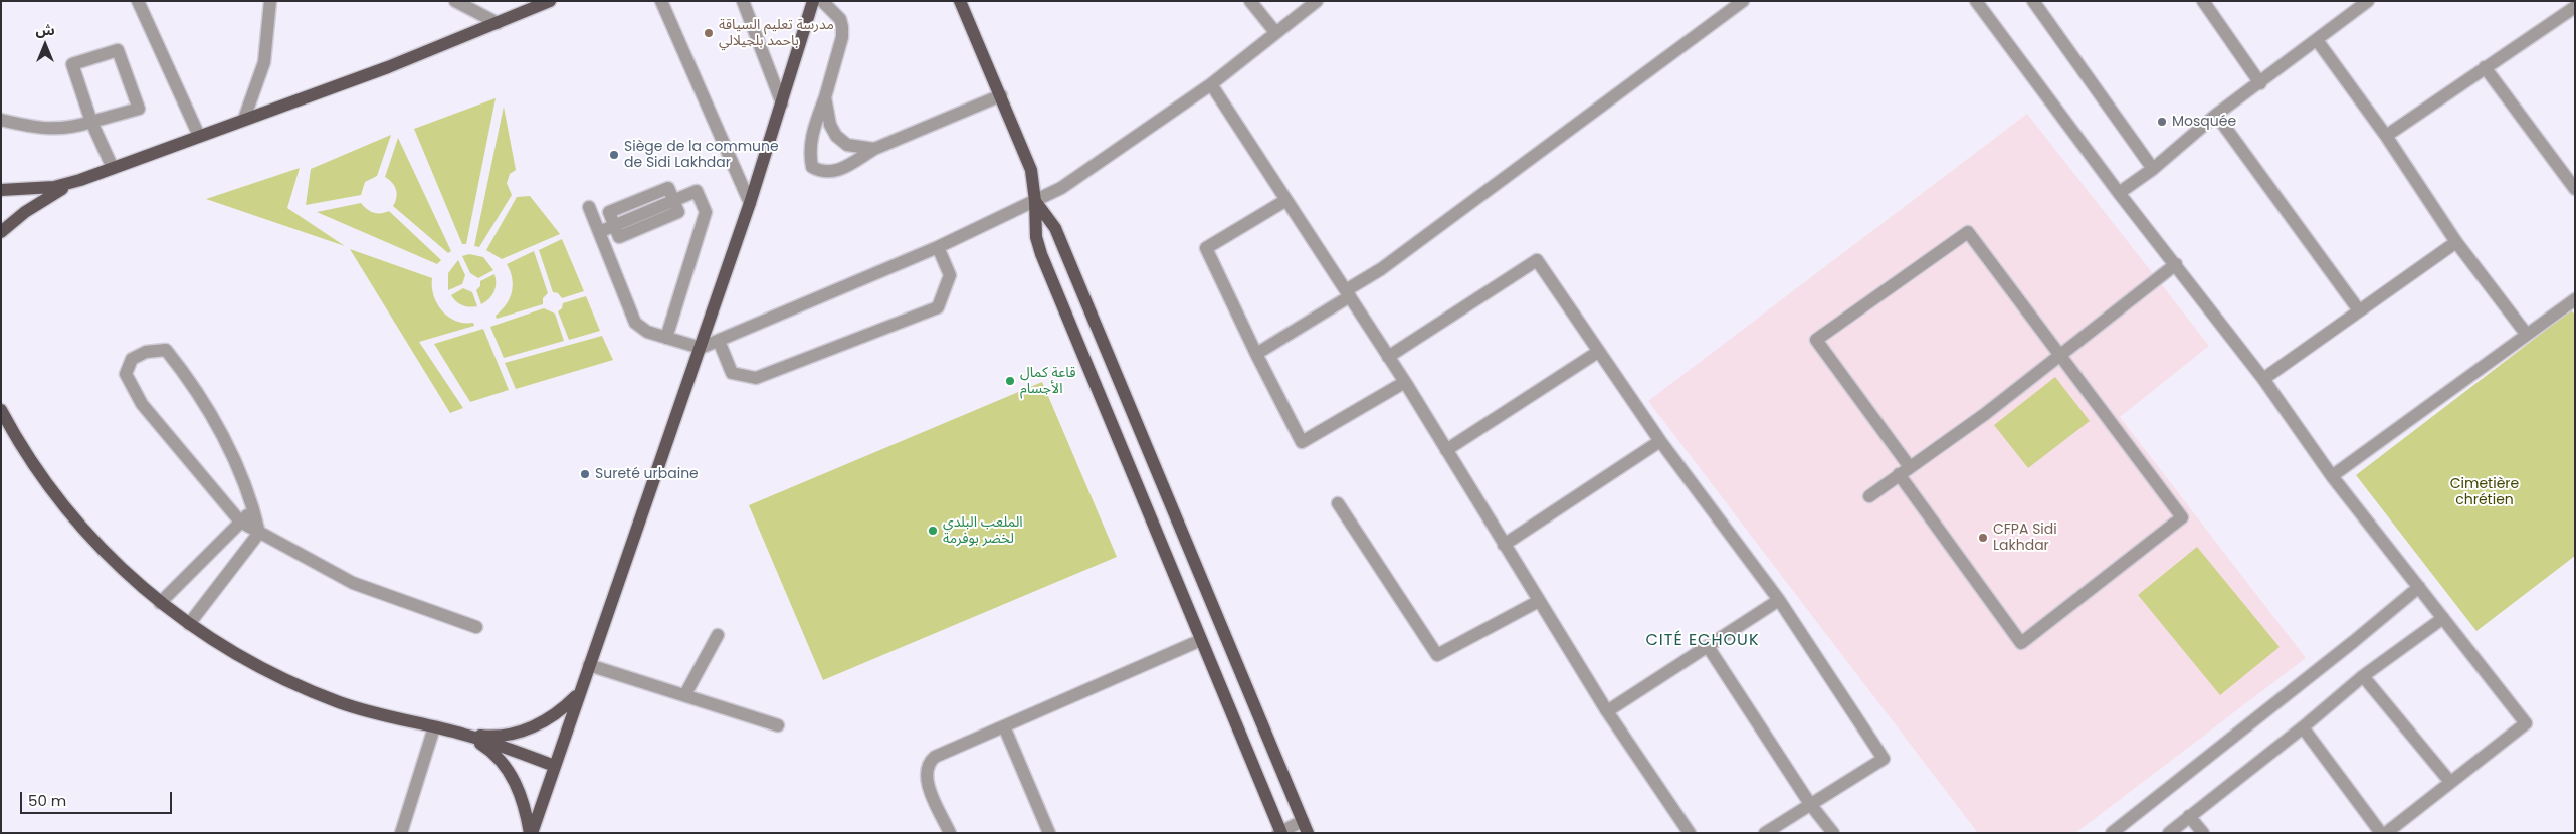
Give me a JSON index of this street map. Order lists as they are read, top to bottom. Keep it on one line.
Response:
{"districts":["CITÉ ECHOUK"],"parks":["Cimetière chrétien"],"places":["مدرسة تعليم السياقة باحمد بلجيلالي","Mosquée","Siège de la commune de Sidi Lakhdar","قاعة كمال الأجسام","Sureté urbaine","الملعب البلدي لخضر بوفرمة","CFPA Sidi Lakhdar"],"scale_bar":"50 m","north":"top"}
